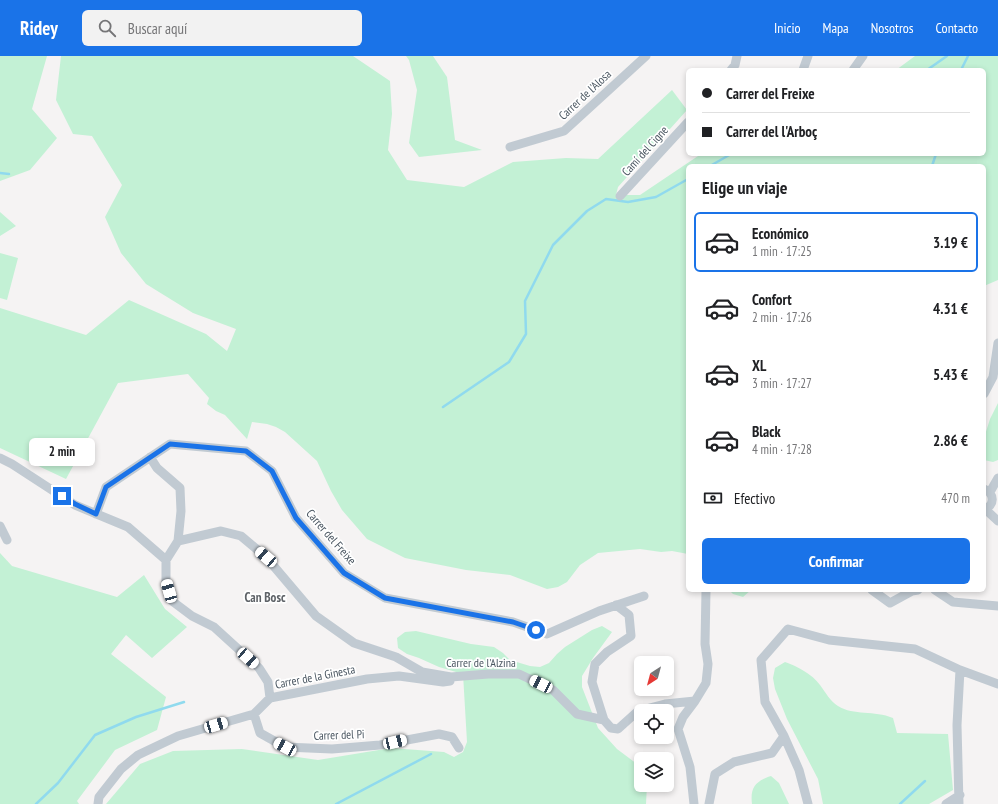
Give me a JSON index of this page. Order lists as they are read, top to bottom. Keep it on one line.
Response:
{"streets":{"street":["Carrer de l'Alosa","Camí del Cigne","Carrer del Freixe","Carrer de l'Alzina","Carrer de la Ginesta","Carrer del Pi"]},"crossings":[["Carrer de l'Alzina","Carrer de la Ginesta"],["Carrer de la Ginesta","Carrer del Pi"]],"districts":["Can Bosc"],"north":"bottom left","page":{"header":"Ridey","search":"Buscar aquí","nav":["Inicio","Mapa","Nosotros","Contacto"],"banner":["Carrer del Freixe","Carrer del l'Arboç"],"heading":"Elige un viaje","list":[{"name":"Económico","note":"1 min · 17:25","value":"3.19 €"},{"name":"Confort","note":"2 min · 17:26","value":"4.31 €"},{"name":"XL","note":"3 min · 17:27","value":"5.43 €"},{"name":"Black","note":"4 min · 17:28","value":"2.86 €"}],"bubble":"2 min","pay":["Efectivo","470 m"],"buttons":"Confirmar"}}
